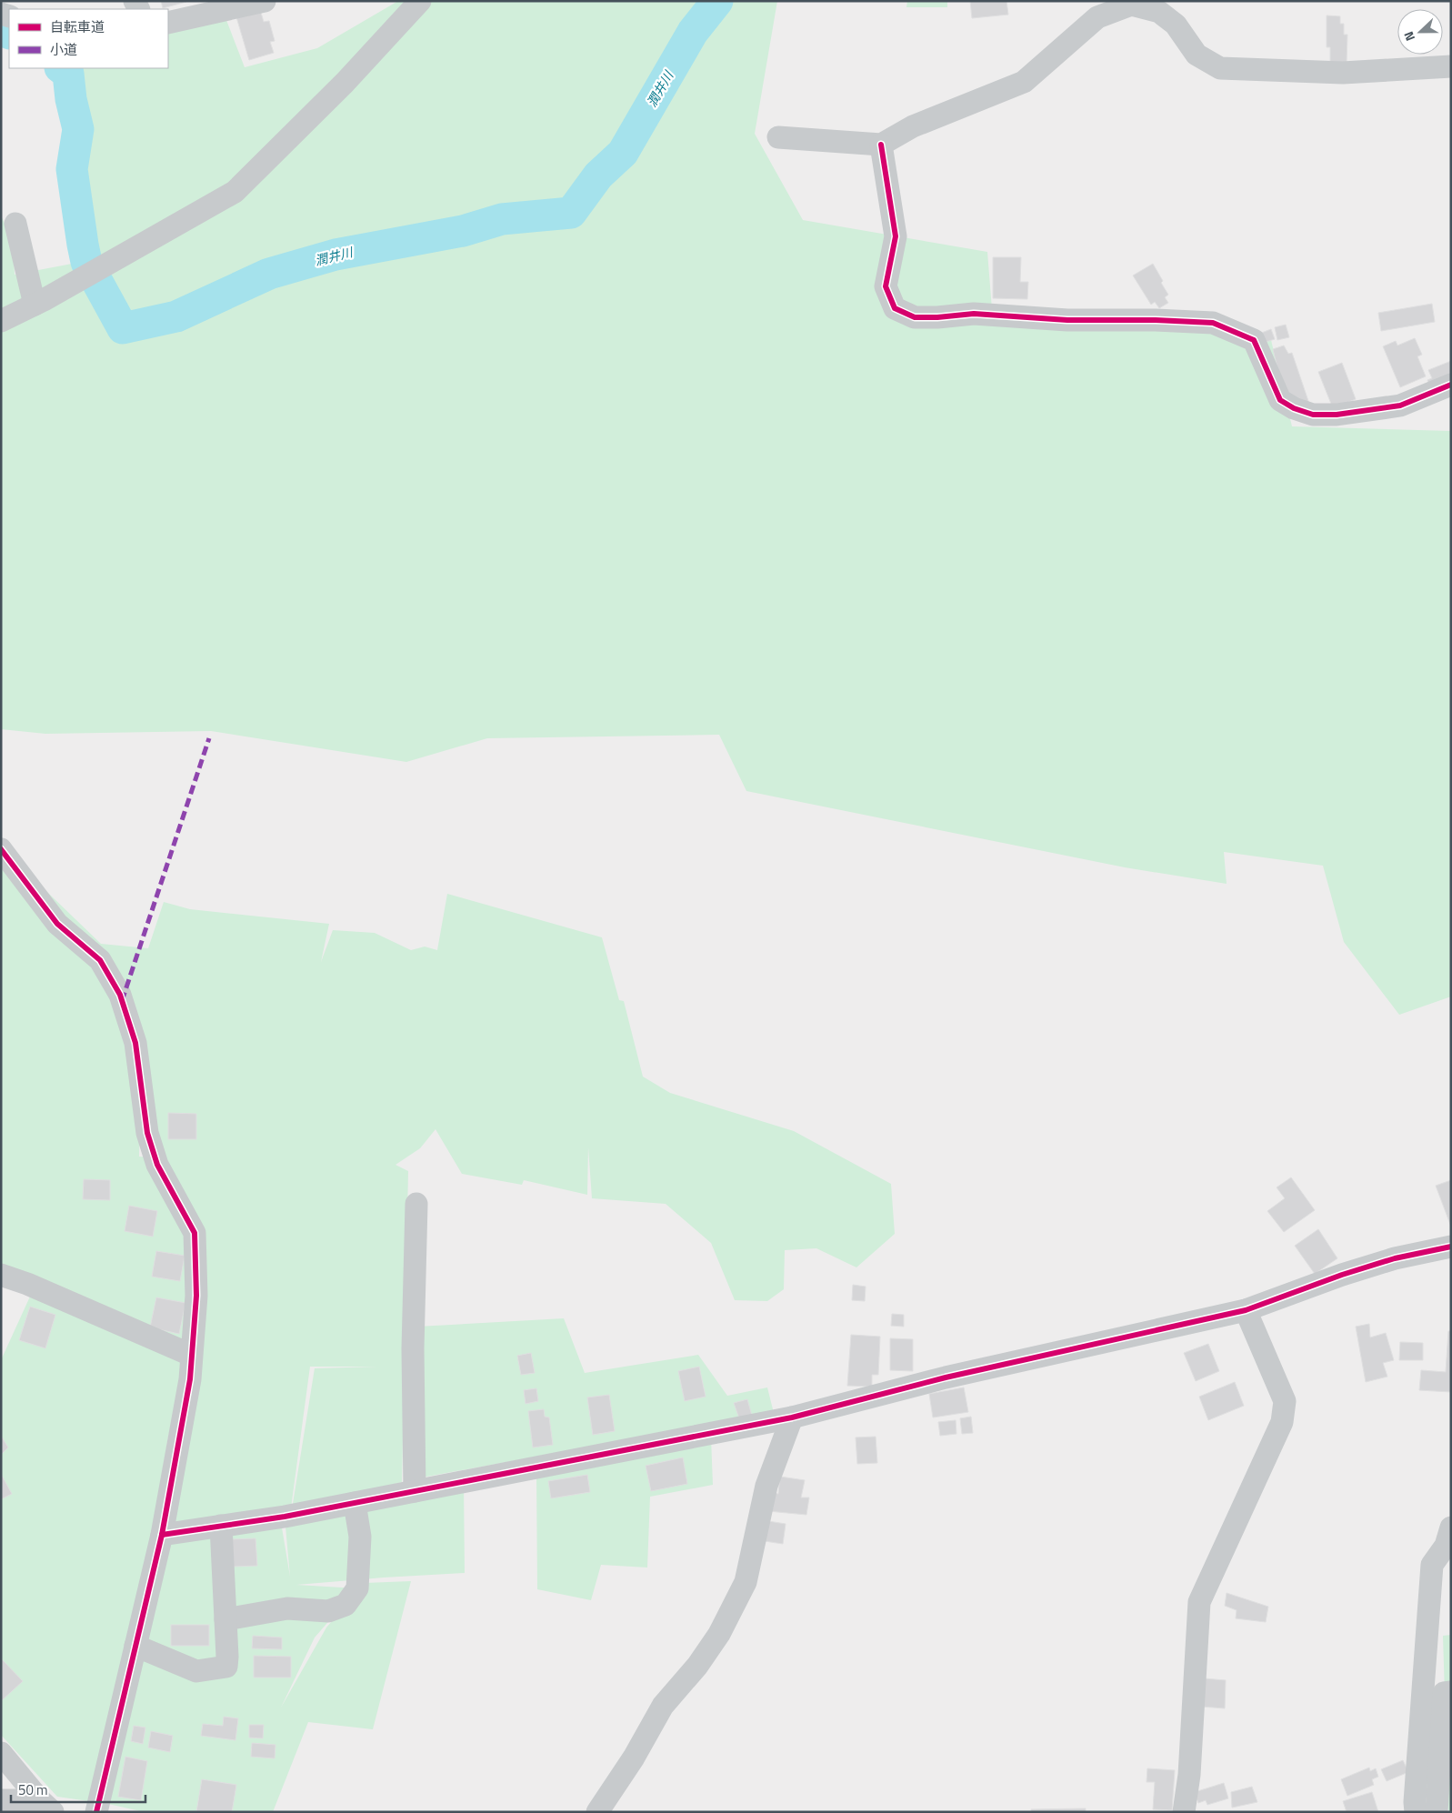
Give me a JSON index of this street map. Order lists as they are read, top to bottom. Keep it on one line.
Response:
{"water":["潤井川"],"legend":["自転車道","小道"],"scale_bar":"50 m","north":"left"}
